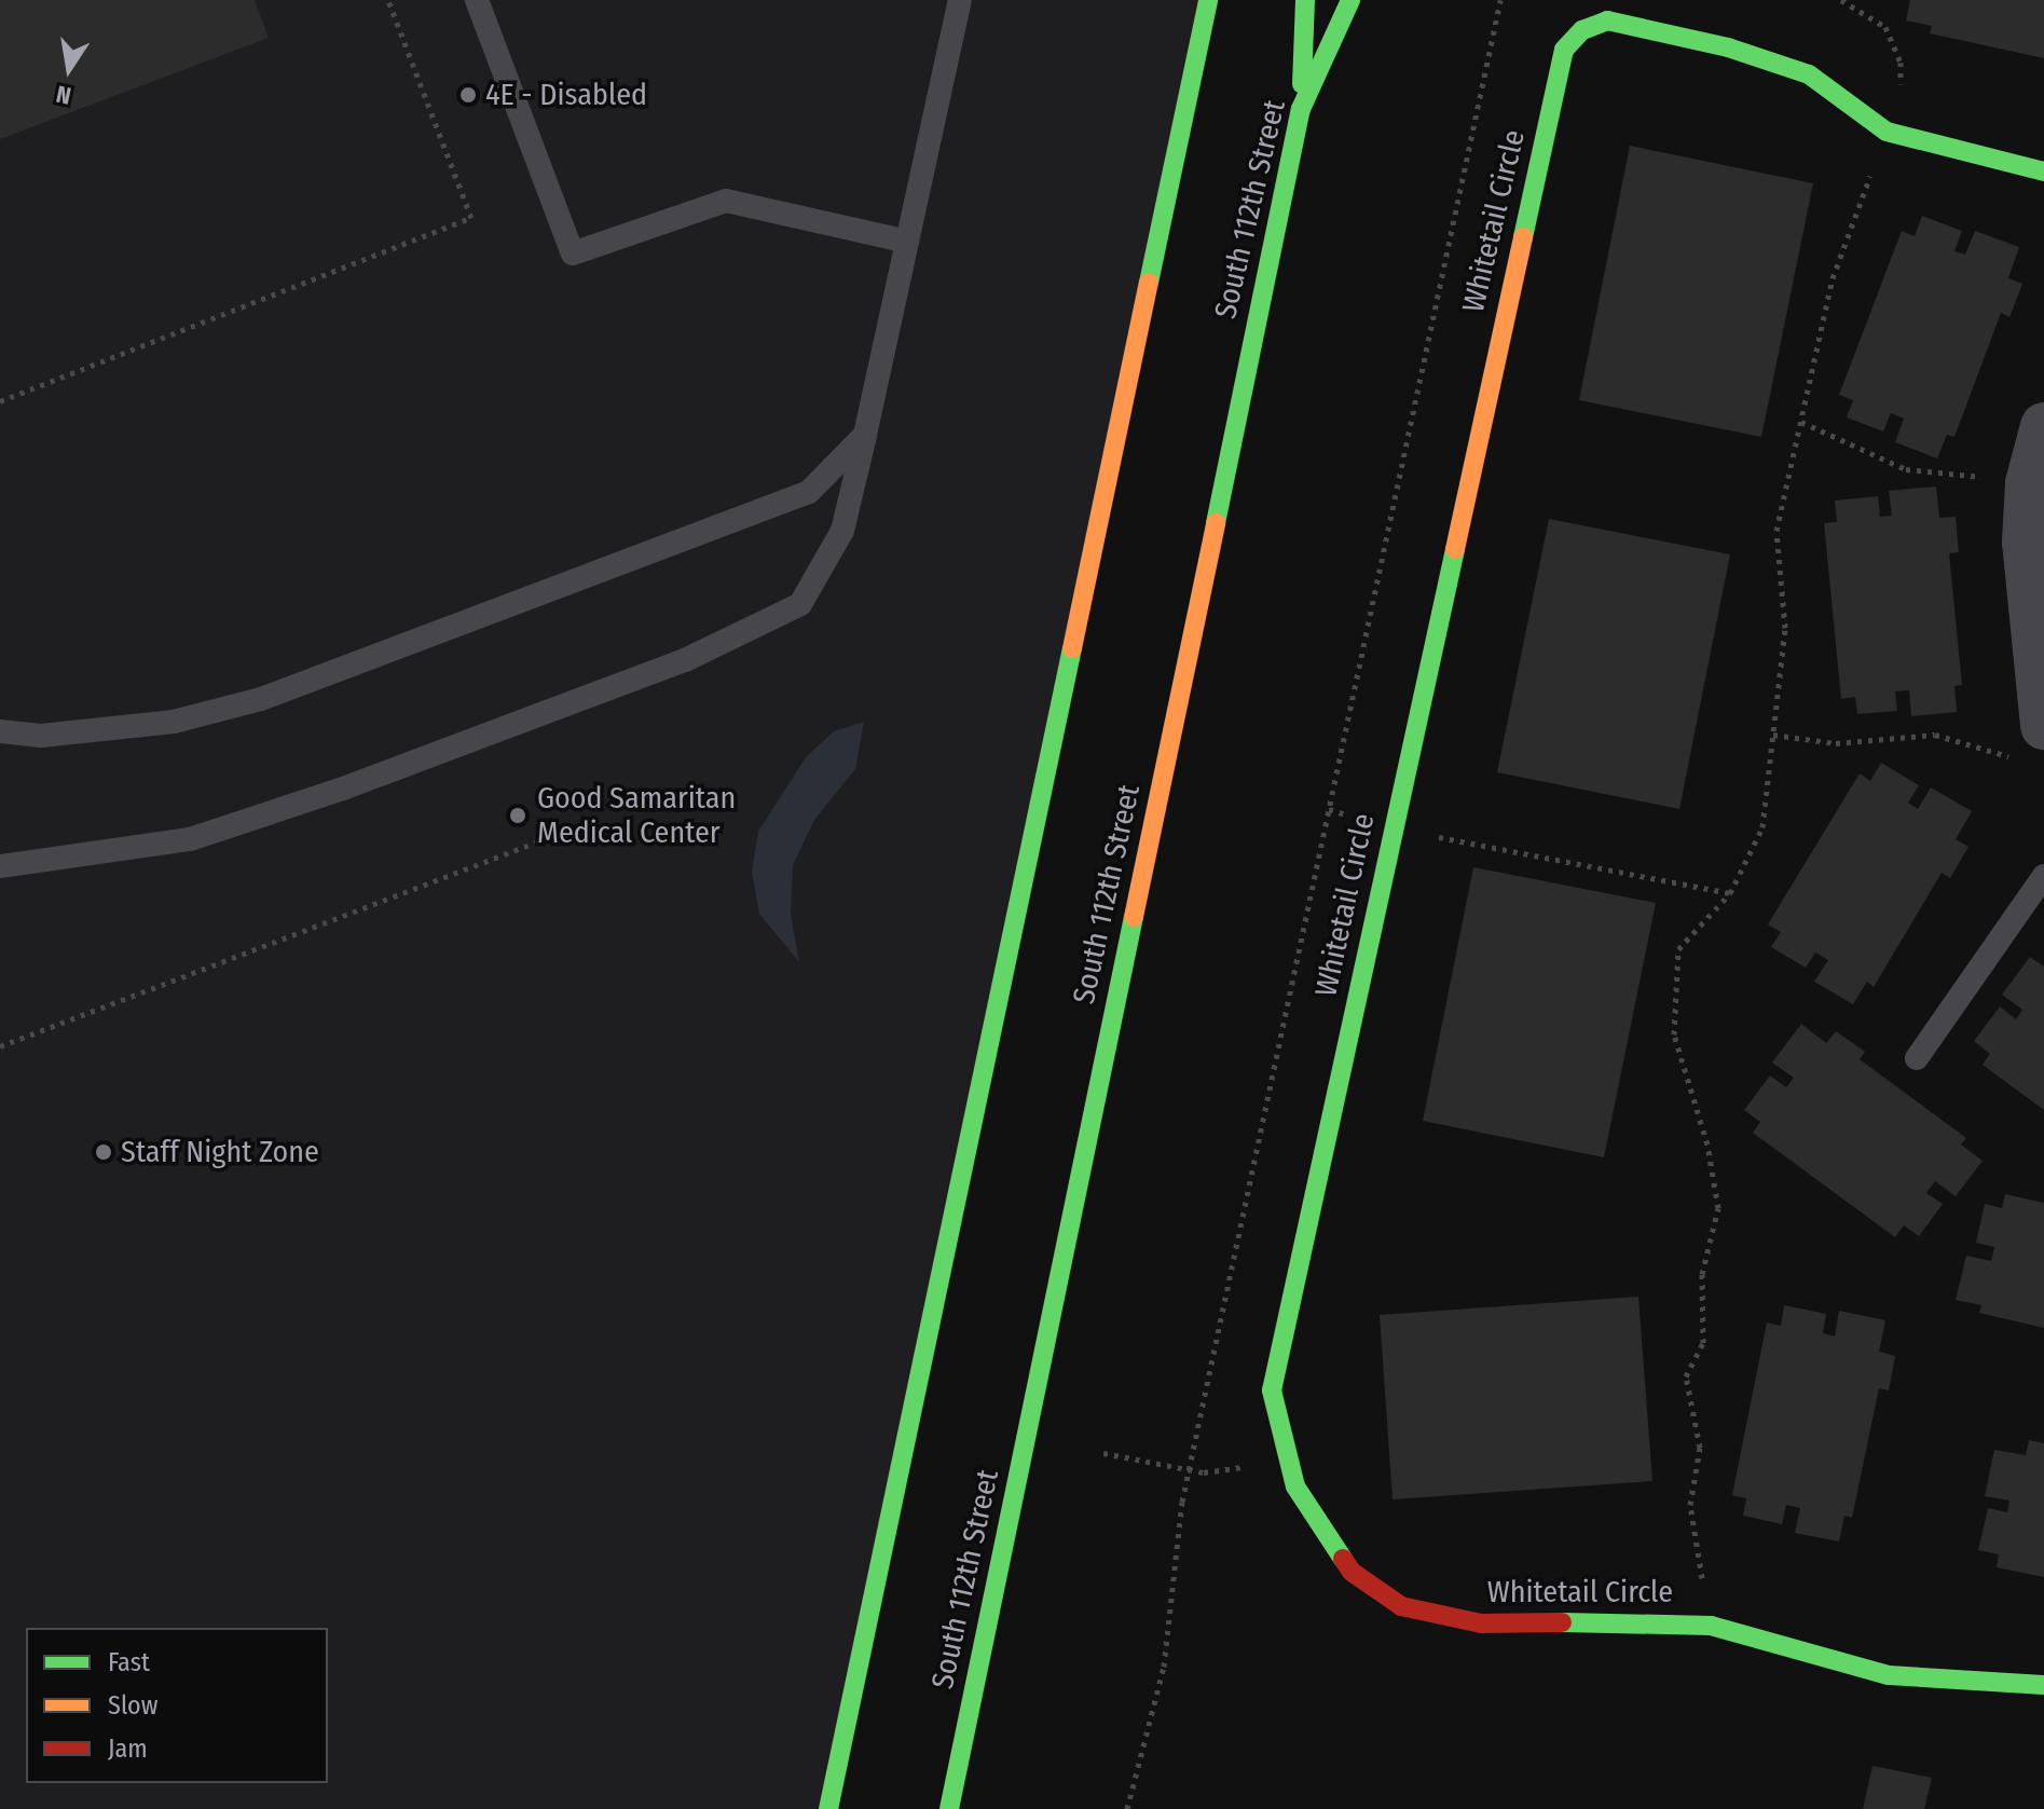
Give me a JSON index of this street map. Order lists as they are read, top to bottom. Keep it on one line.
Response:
{"streets":{"main road":["South 112th Street","Whitetail Circle"]},"places":["4E - Disabled","Good Samaritan Medical Center","Staff Night Zone"],"legend":["Fast","Slow","Jam"],"north":"bottom"}
